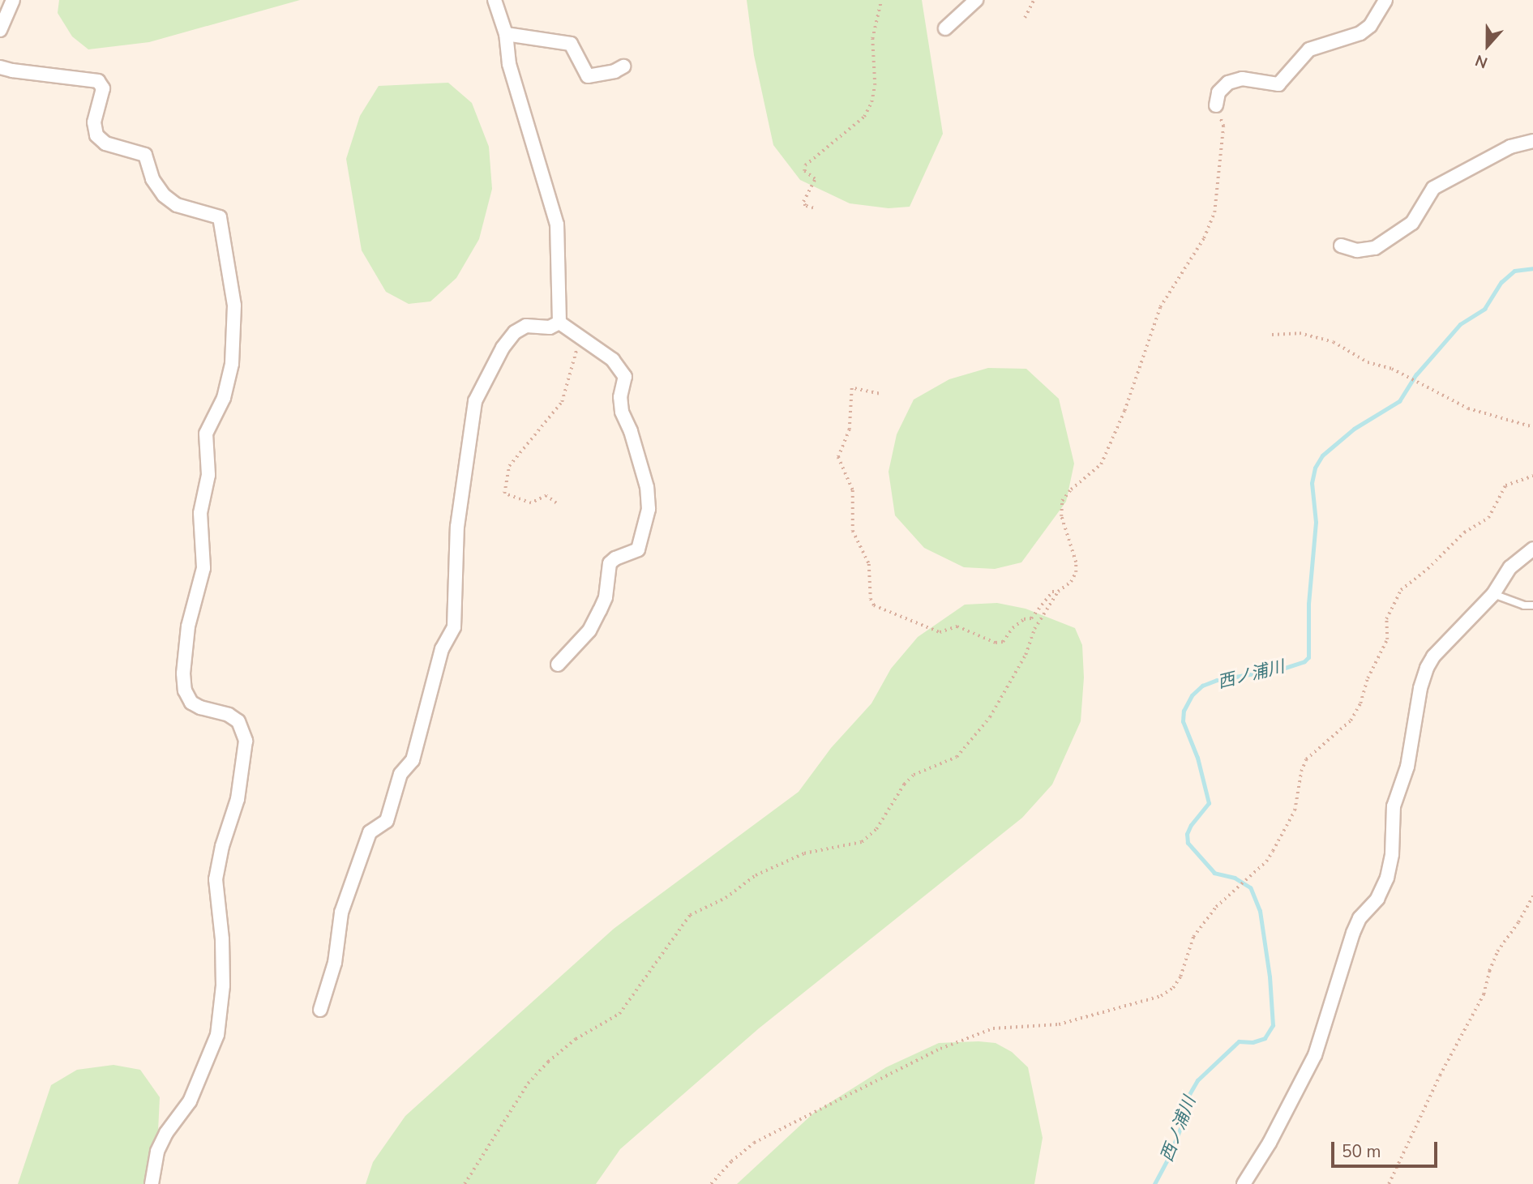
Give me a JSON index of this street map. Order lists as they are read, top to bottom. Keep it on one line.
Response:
{"water":["西ノ浦川"],"scale_bar":"50 m","north":"bottom"}
